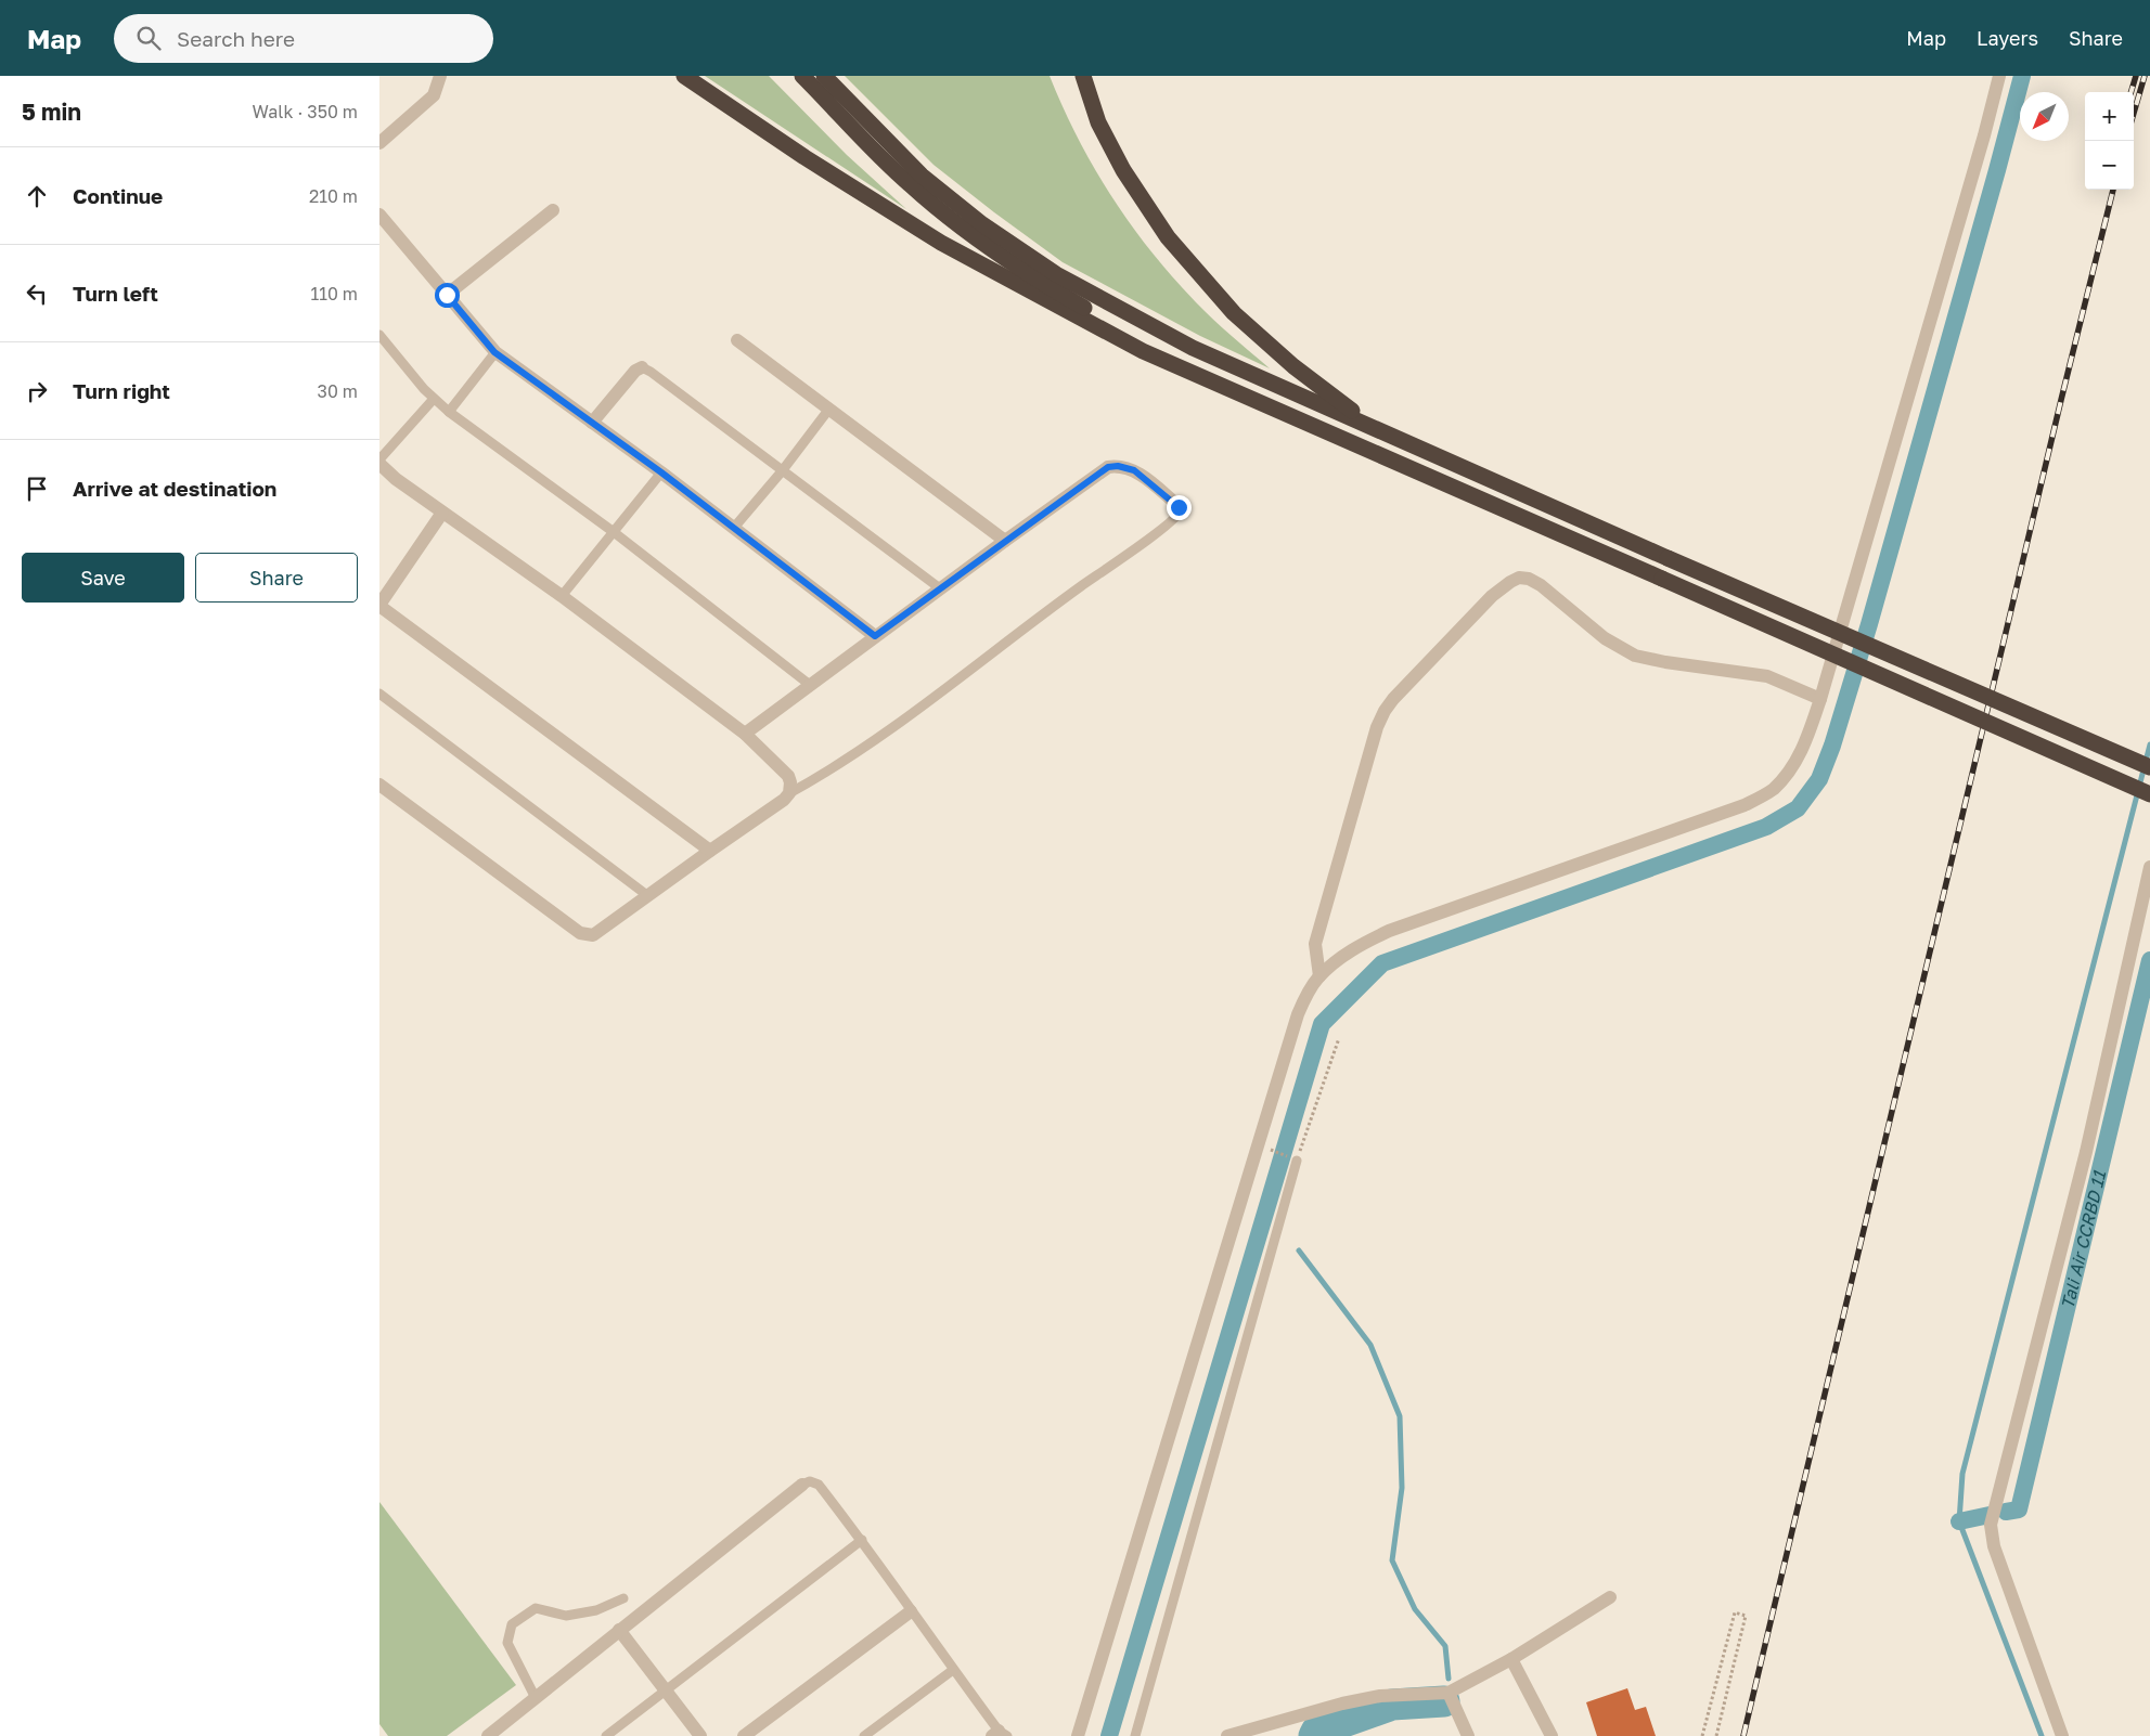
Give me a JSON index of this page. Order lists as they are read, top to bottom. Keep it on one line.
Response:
{"water":["Tali Air CCRBD 11"],"north":"bottom left","page":{"header":"Map","search":"Search here","nav":["Map","Layers","Share"],"heading":["5 min","Walk · 350 m"],"map_buttons":["+","−"],"list":[["Continue","210 m"],["Turn left","110 m"],["Turn right","30 m"],"Arrive at destination"],"buttons":["Save","Share"]}}
